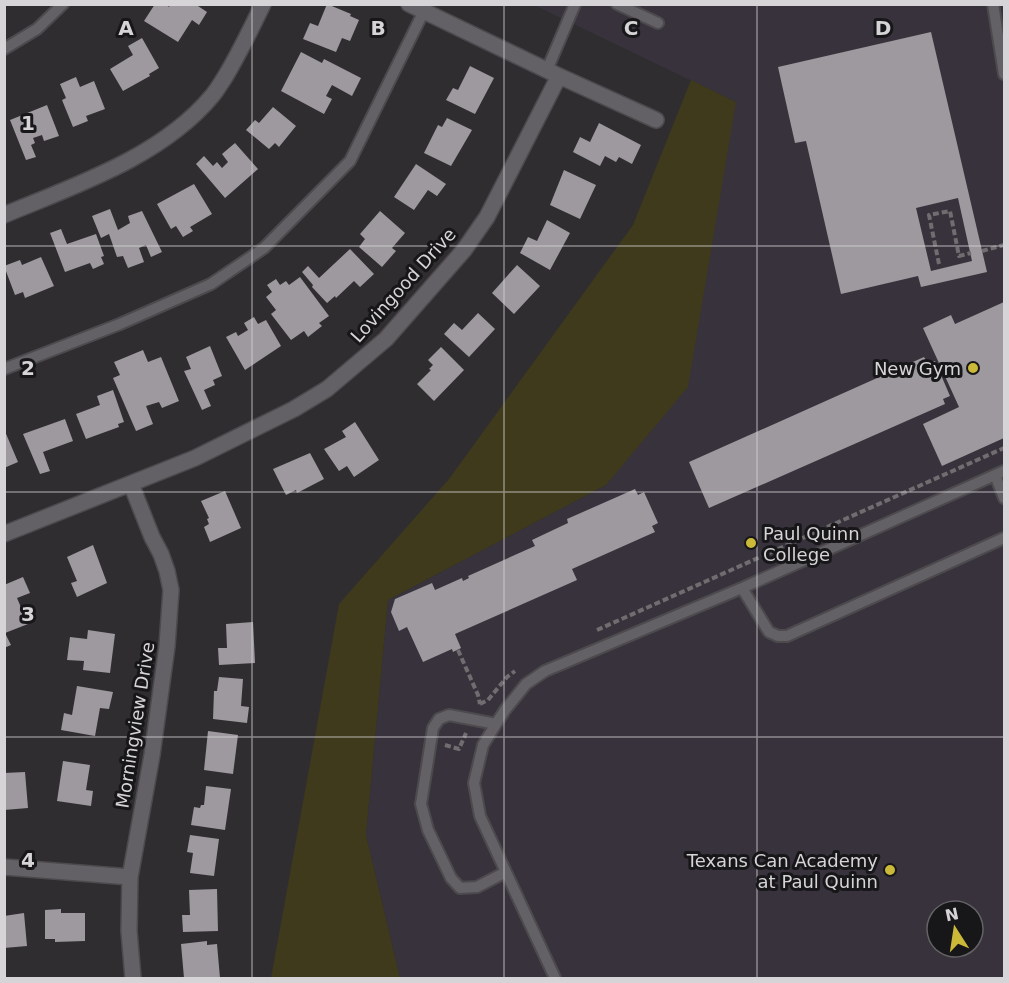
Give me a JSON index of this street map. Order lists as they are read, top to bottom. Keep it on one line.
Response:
{"streets":{"street":["Lovingood Drive","Morningview Drive"]},"crossings":[["Lovingood Drive","Morningview Drive"]],"places":["New Gym","Paul Quinn College","Texans Can Academy at Paul Quinn"],"north":"top","grid":{"columns":["A","B","C","D"],"rows":["1","2","3","4"]}}
